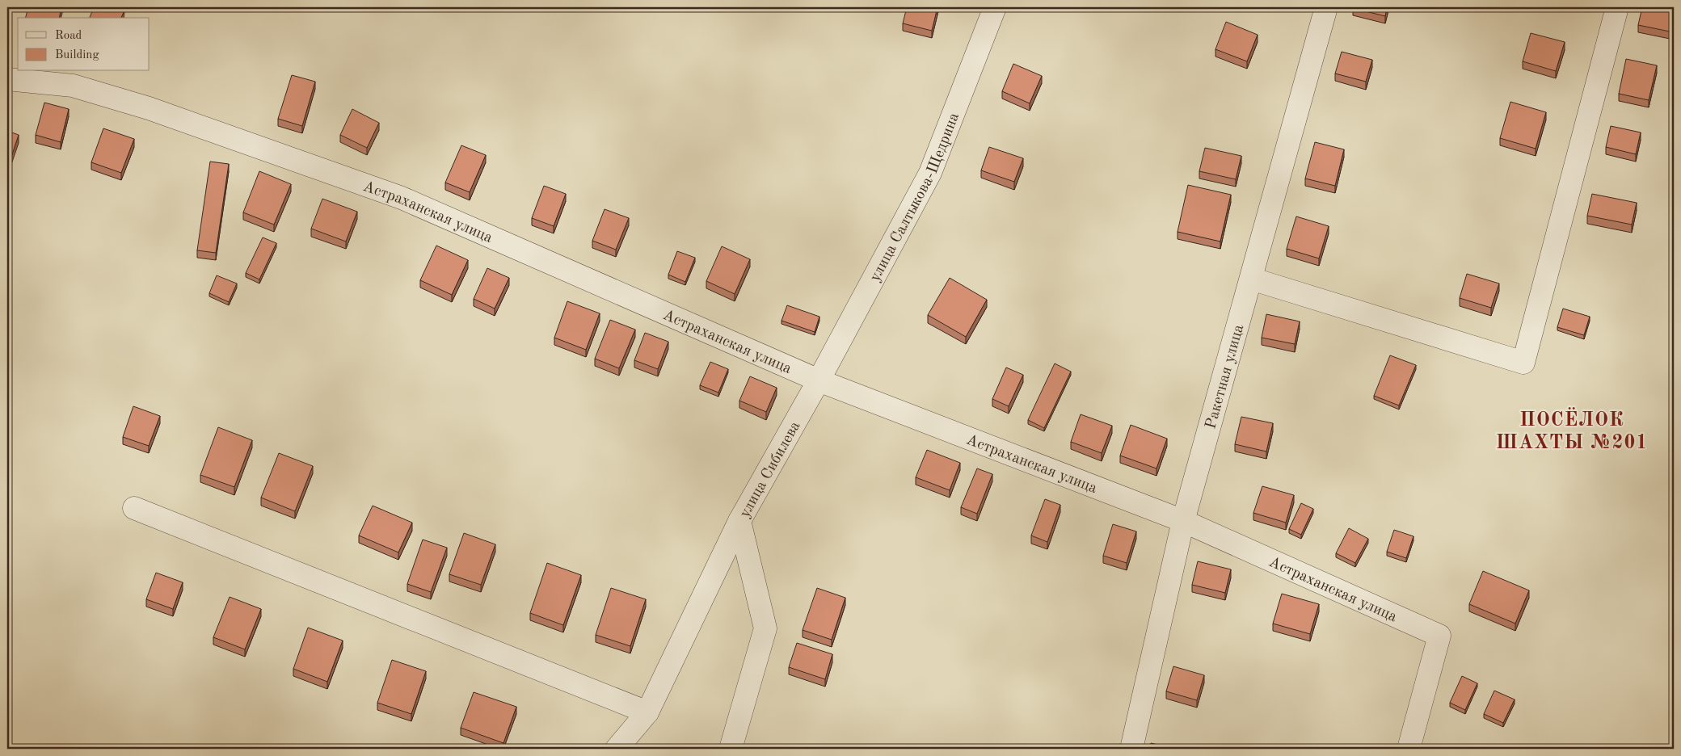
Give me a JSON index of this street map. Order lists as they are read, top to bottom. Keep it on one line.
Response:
{"streets":{"street":["улица Салтыкова-Щедрина","Астраханская улица","Ракетная улица","улица Сибилева"]},"crossings":[["улица Салтыкова-Щедрина","Астраханская улица"],["улица Салтыкова-Щедрина","улица Сибилева"],["Астраханская улица","Ракетная улица"],["Астраханская улица","улица Сибилева"]],"districts":["ПОСЁЛОК ШАХТЫ №201"],"legend":["Road","Building"]}
